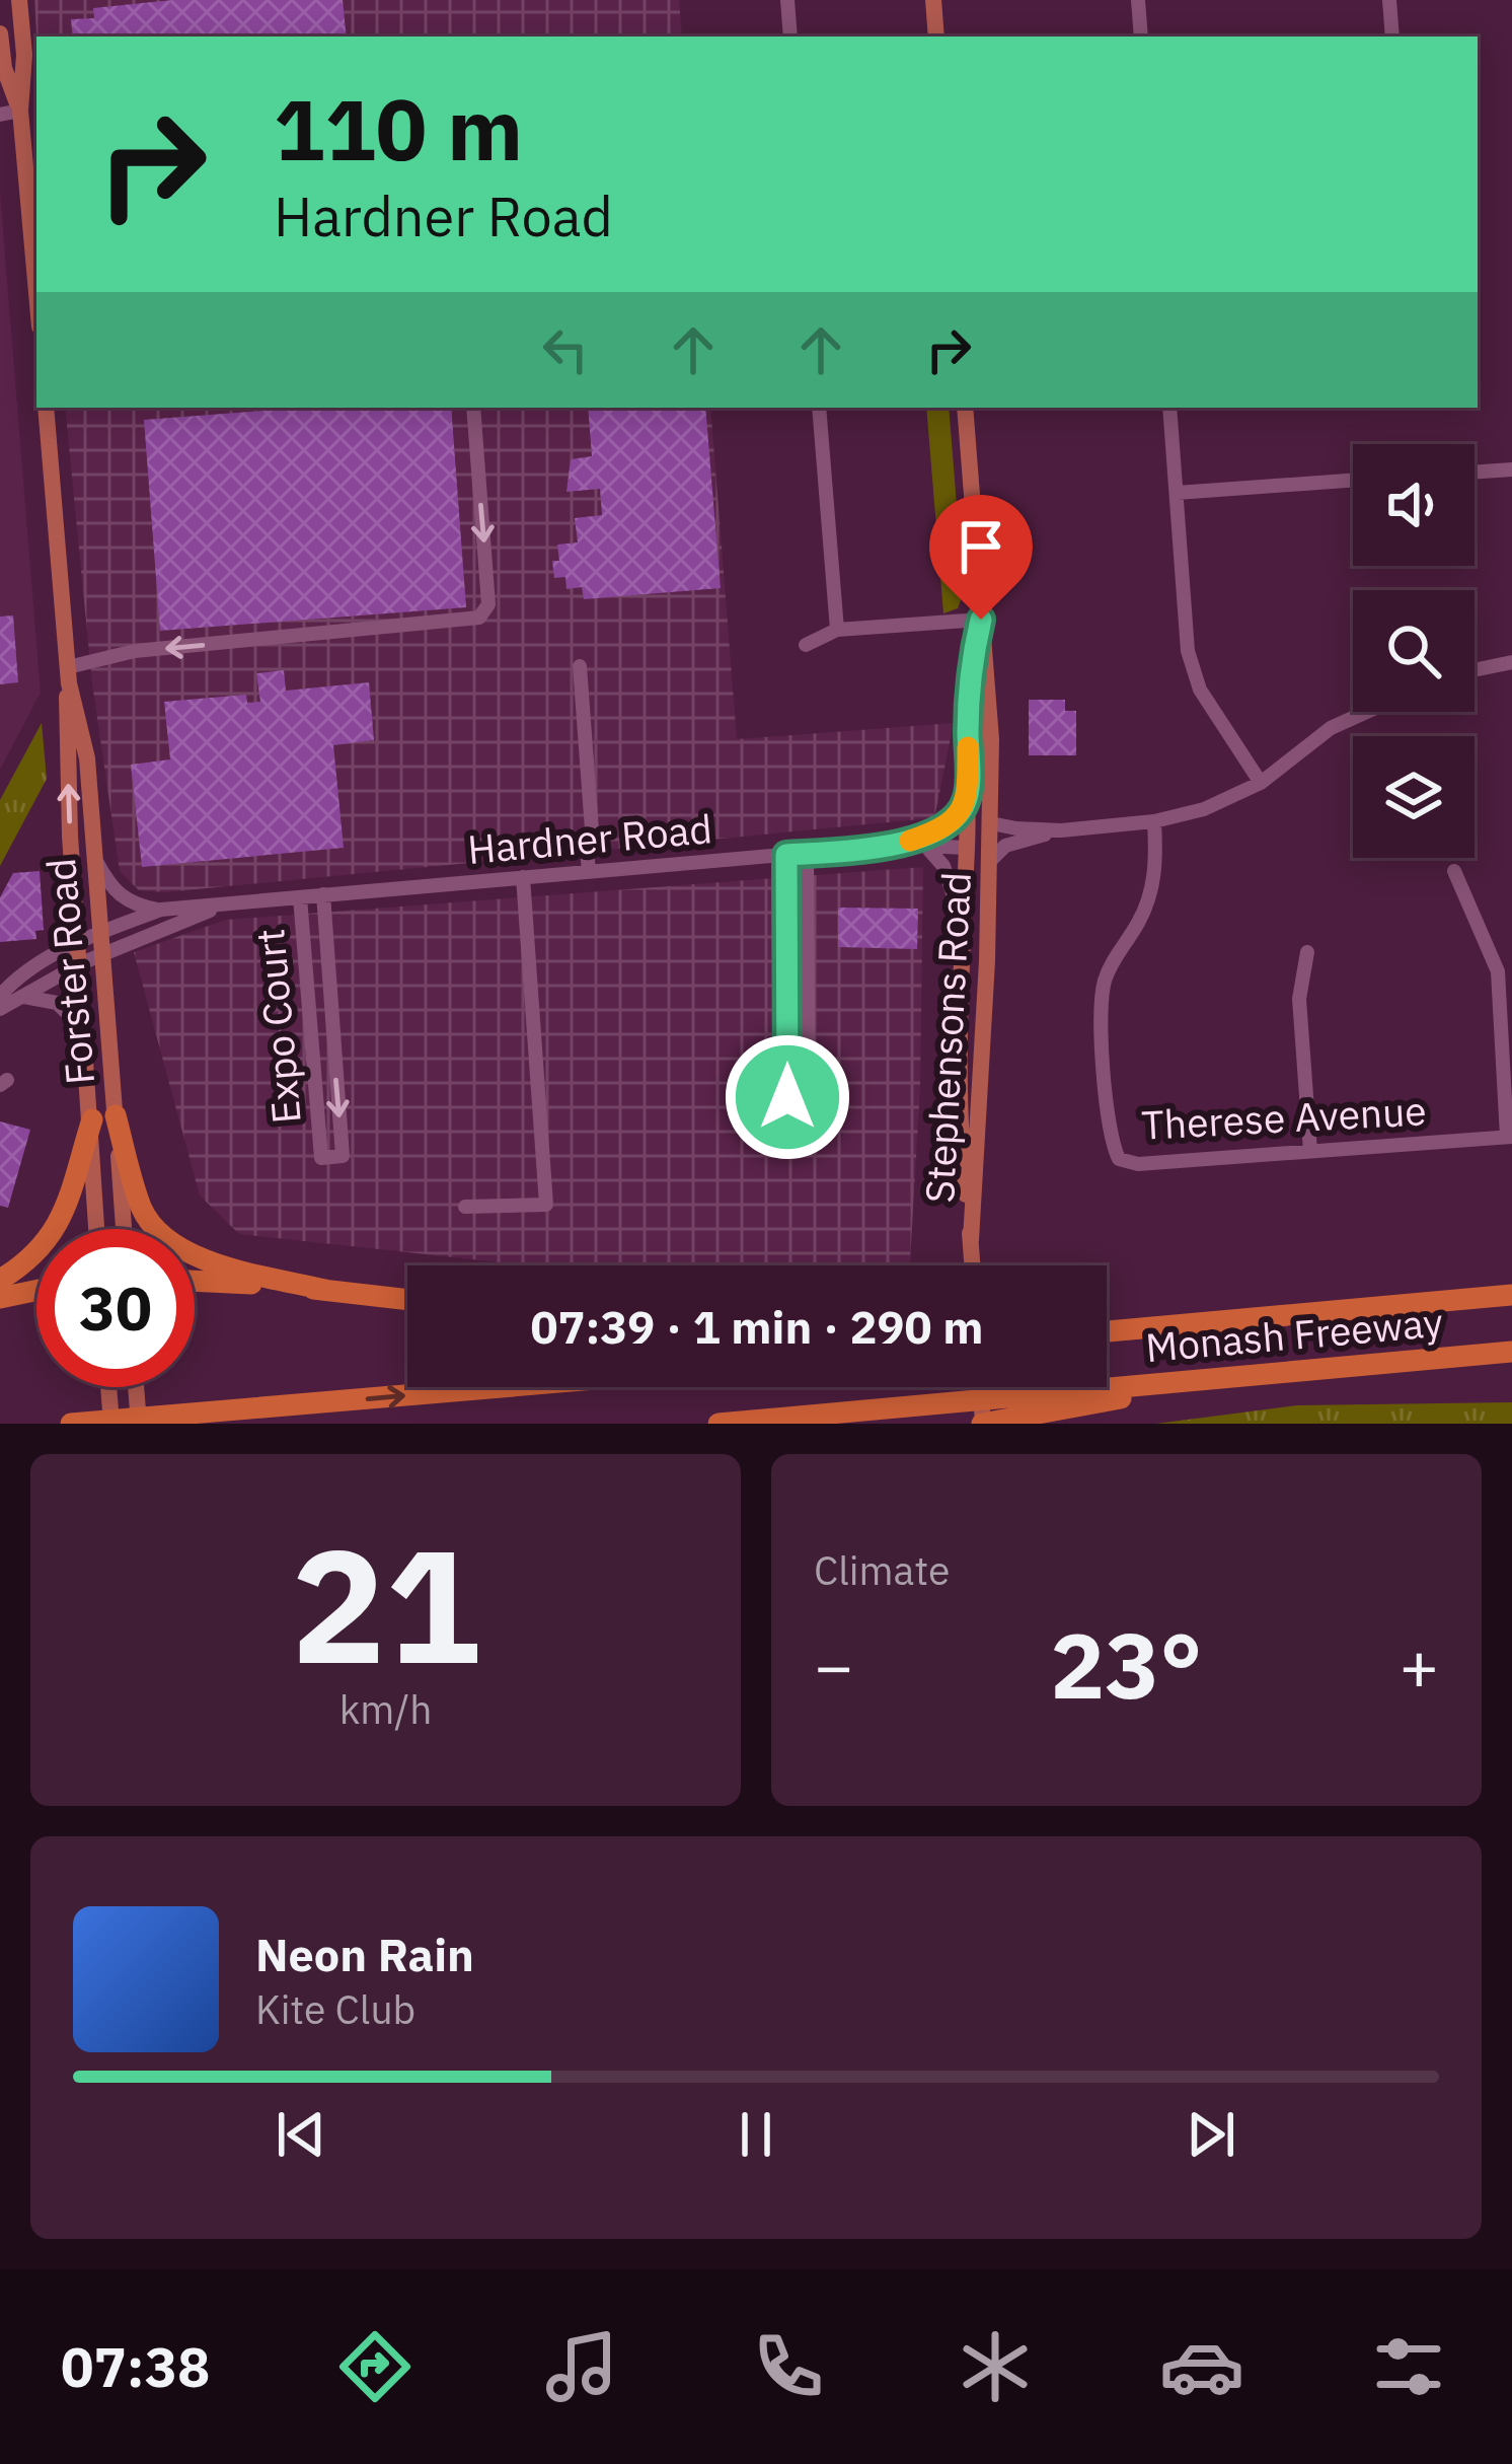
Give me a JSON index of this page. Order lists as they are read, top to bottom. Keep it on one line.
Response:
{"streets":{"highway":["Monash Freeway"],"main road":["Forster Road","Stephensons Road"],"street":["Hardner Road","Expo Court","Therese Avenue"]},"crossings":[["Hardner Road","Forster Road"],["Hardner Road","Expo Court"],["Hardner Road","Stephensons Road"]],"page":{"turn":["110 m","Hardner Road"],"limit":"30","trip":"07:39 · 1 min · 290 m","tile":[["21","km/h"],"Climate"],"heat":["−","23°","+"],"song":["Neon Rain","Kite Club"],"tabs":"07:38"}}
